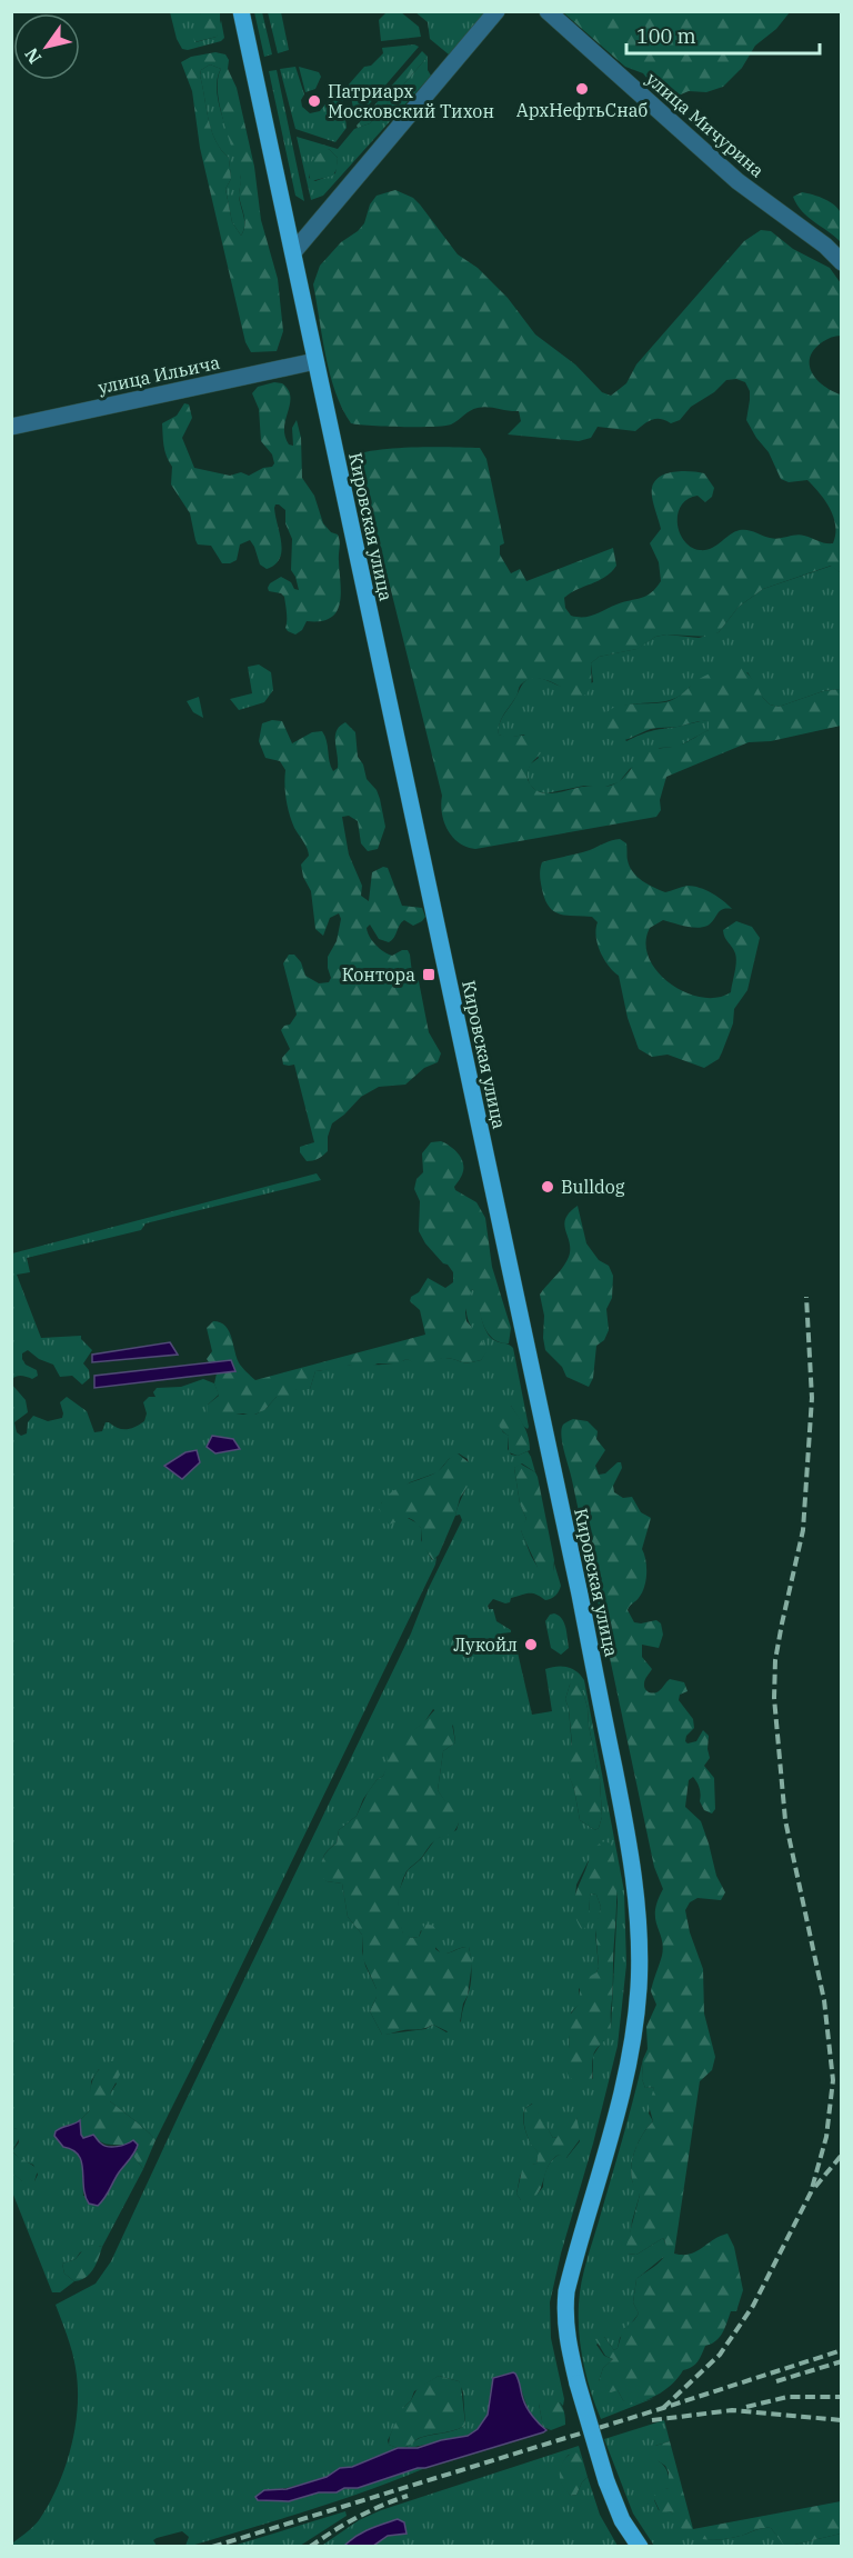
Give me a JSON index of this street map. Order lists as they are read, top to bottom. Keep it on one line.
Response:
{"streets":{"main road":["Кировская улица"],"street":["улица Мичурина","улица Ильича"]},"crossings":[["улица Ильича","Кировская улица"]],"places":{"other":["АрхНефтьСнаб","Патриарх Московский Тихон","Bulldog","Лукойл"],"transit":["Контора"]},"scale_bar":"100 m","north":"bottom left"}
